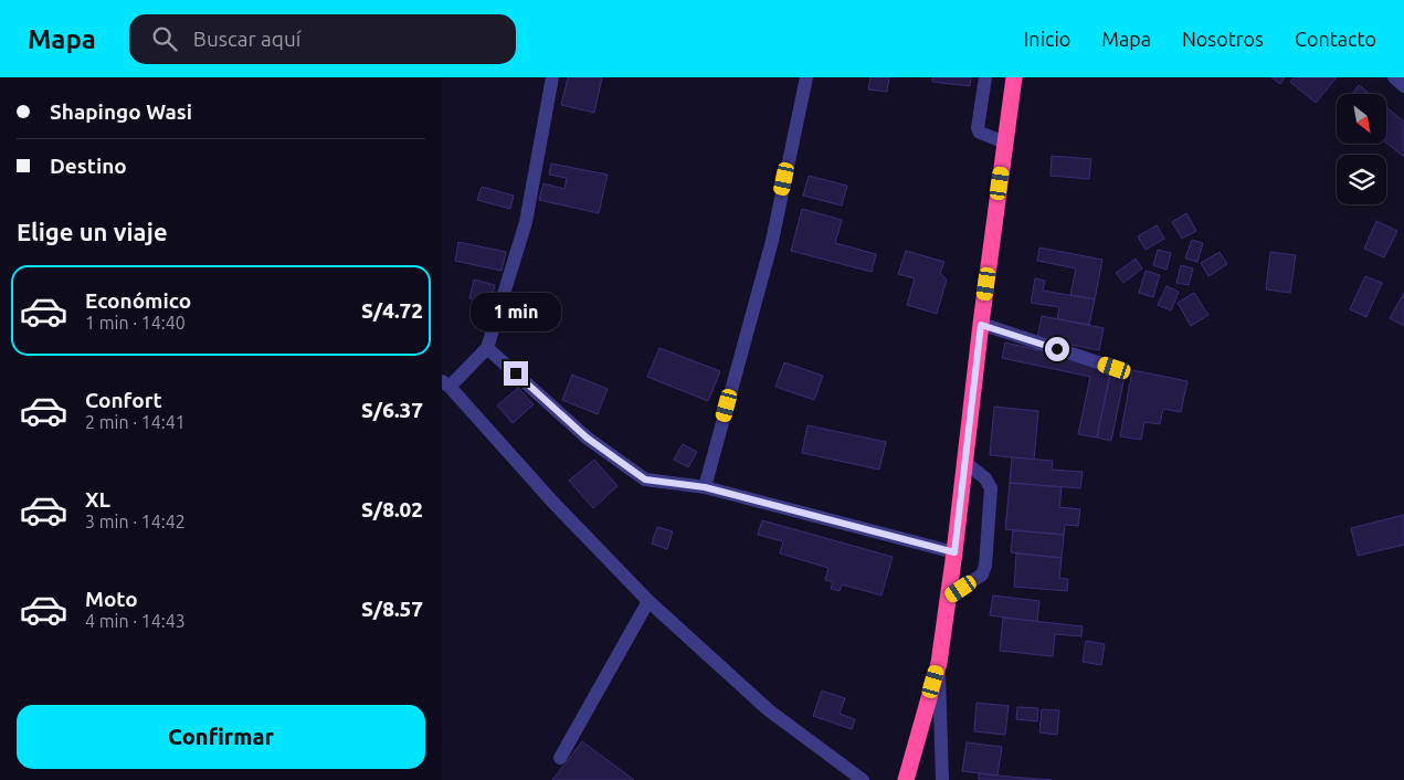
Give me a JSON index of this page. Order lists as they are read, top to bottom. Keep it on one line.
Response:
{"north":"bottom right","page":{"header":"Mapa","search":"Buscar aquí","nav":["Inicio","Mapa","Nosotros","Contacto"],"banner":["Shapingo Wasi","Destino"],"heading":"Elige un viaje","list":[{"name":"Económico","note":"1 min · 14:40","value":"S/4.72"},{"name":"Confort","note":"2 min · 14:41","value":"S/6.37"},{"name":"XL","note":"3 min · 14:42","value":"S/8.02"},{"name":"Moto","note":"4 min · 14:43","value":"S/8.57"}],"bubble":"1 min","buttons":"Confirmar"}}
